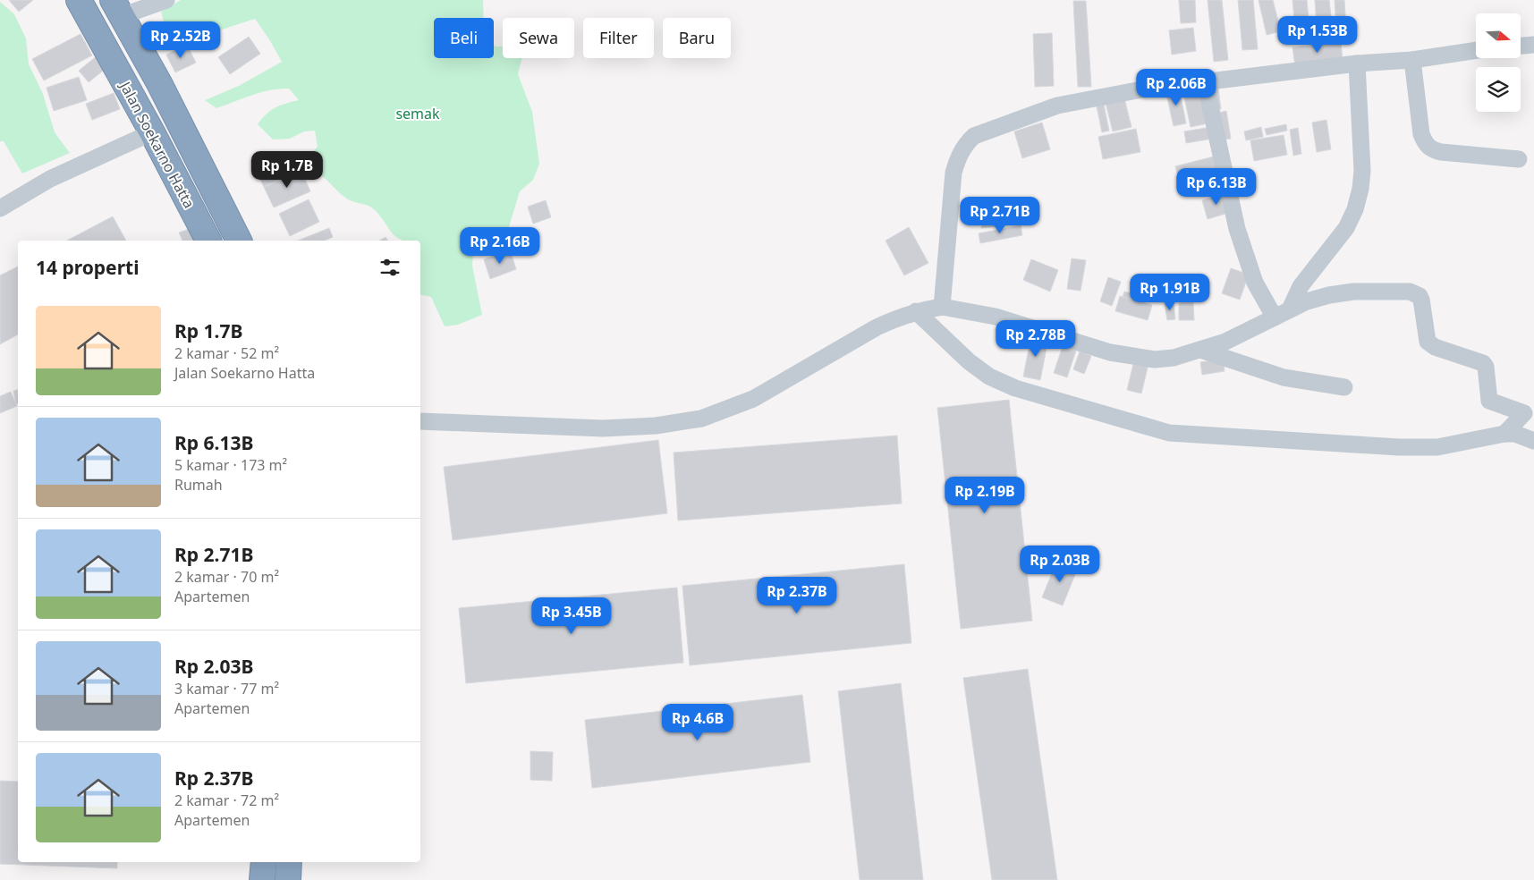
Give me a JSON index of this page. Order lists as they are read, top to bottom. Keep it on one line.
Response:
{"streets":{"highway":["Jalan Soekarno Hatta"]},"parks":["semak"],"north":"right","page":{"price":["Rp 1.53B","Rp 2.52B","Rp 2.06B","Rp 1.7B","Rp 6.13B","Rp 2.71B","Rp 2.16B","Rp 1.91B","Rp 2.78B","Rp 2.19B","Rp 2.03B","Rp 2.37B","Rp 3.45B","Rp 4.6B"],"chip":["Beli","Sewa","Filter","Baru"],"heading":"14 properti","list":[{"name":"Rp 1.7B","note":"2 kamar · 52 m² · Jalan Soekarno Hatta"},{"name":"Rp 6.13B","note":"5 kamar · 173 m² · Rumah"},{"name":"Rp 2.71B","note":"2 kamar · 70 m² · Apartemen"},{"name":"Rp 2.03B","note":"3 kamar · 77 m² · Apartemen"},{"name":"Rp 2.37B","note":"2 kamar · 72 m² · Apartemen"}]}}
